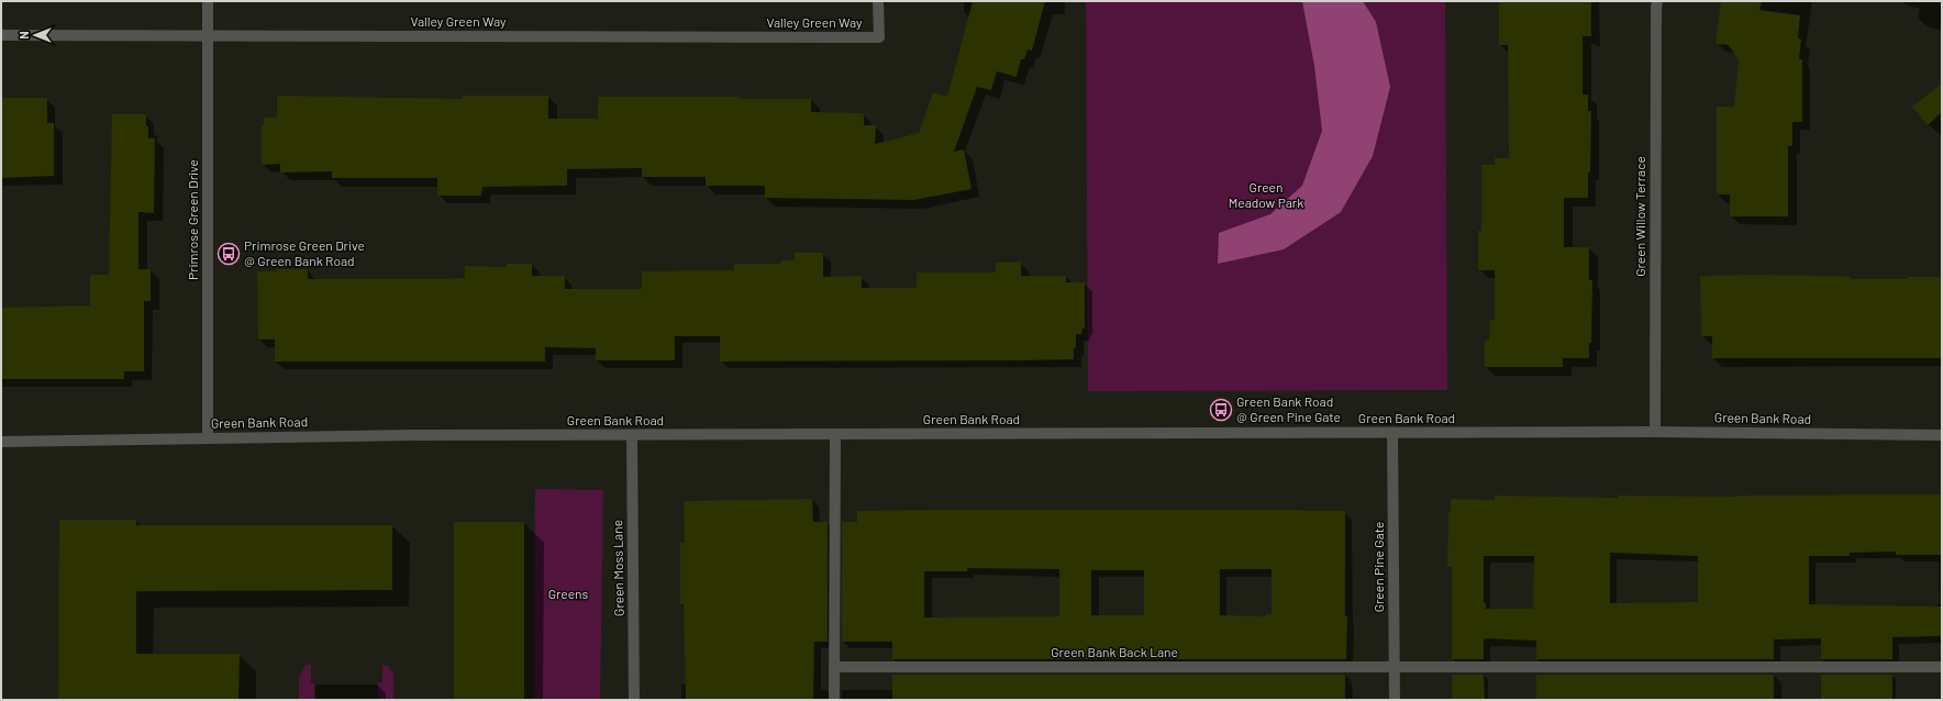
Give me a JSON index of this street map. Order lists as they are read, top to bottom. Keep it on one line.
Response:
{"streets":{"street":["Valley Green Way","Green Willow Terrace","Primrose Green Drive","Green Bank Road","Green Pine Gate","Green Moss Lane","Green Bank Back Lane"]},"crossings":[["Valley Green Way","Primrose Green Drive"],["Green Willow Terrace","Green Bank Road"],["Primrose Green Drive","Green Bank Road"],["Green Bank Road","Green Pine Gate"],["Green Bank Road","Green Moss Lane"],["Green Pine Gate","Green Bank Back Lane"]],"parks":["Green Meadow Park","Greens"],"places":{"bus stop":["Primrose Green Drive @ Green Bank Road","Green Bank Road @ Green Pine Gate"]},"north":"left"}
